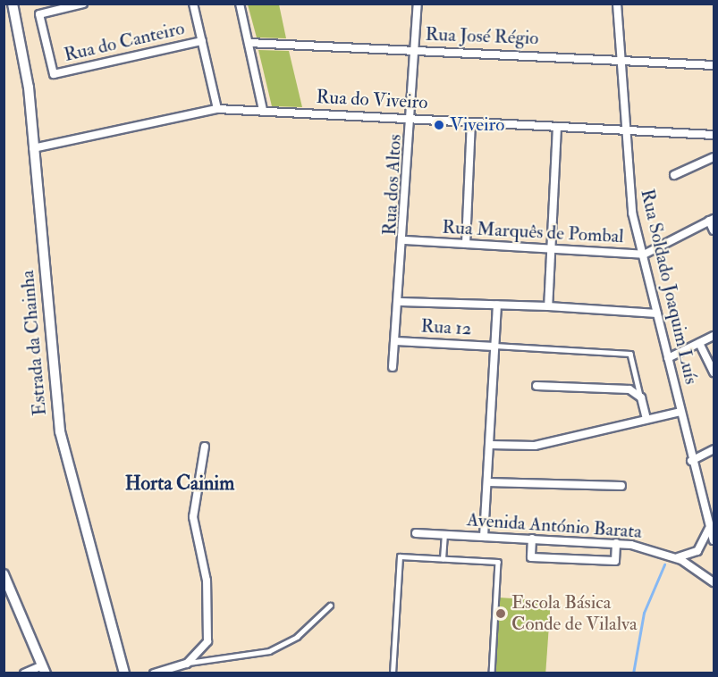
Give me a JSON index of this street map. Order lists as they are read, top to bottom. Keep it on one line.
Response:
{"streets":{"street":["Rua José Régio","Rua do Canteiro","Rua do Viveiro","Rua dos Altos","Rua Marquês de Pombal","Rua Soldado Joaquim Luís","Rua 12","Estrada da Chainha","Avenida António Barata"]},"crossings":[["Rua José Régio","Rua dos Altos"],["Rua José Régio","Rua Soldado Joaquim Luís"],["Rua do Viveiro","Rua dos Altos"],["Rua do Viveiro","Rua Soldado Joaquim Luís"],["Rua do Viveiro","Estrada da Chainha"],["Rua dos Altos","Rua Marquês de Pombal"],["Rua dos Altos","Rua 12"],["Rua Marquês de Pombal","Rua Soldado Joaquim Luís"]],"districts":["Horta Cainim"],"places":["Viveiro","Escola Básica Conde de Vilalva"]}
